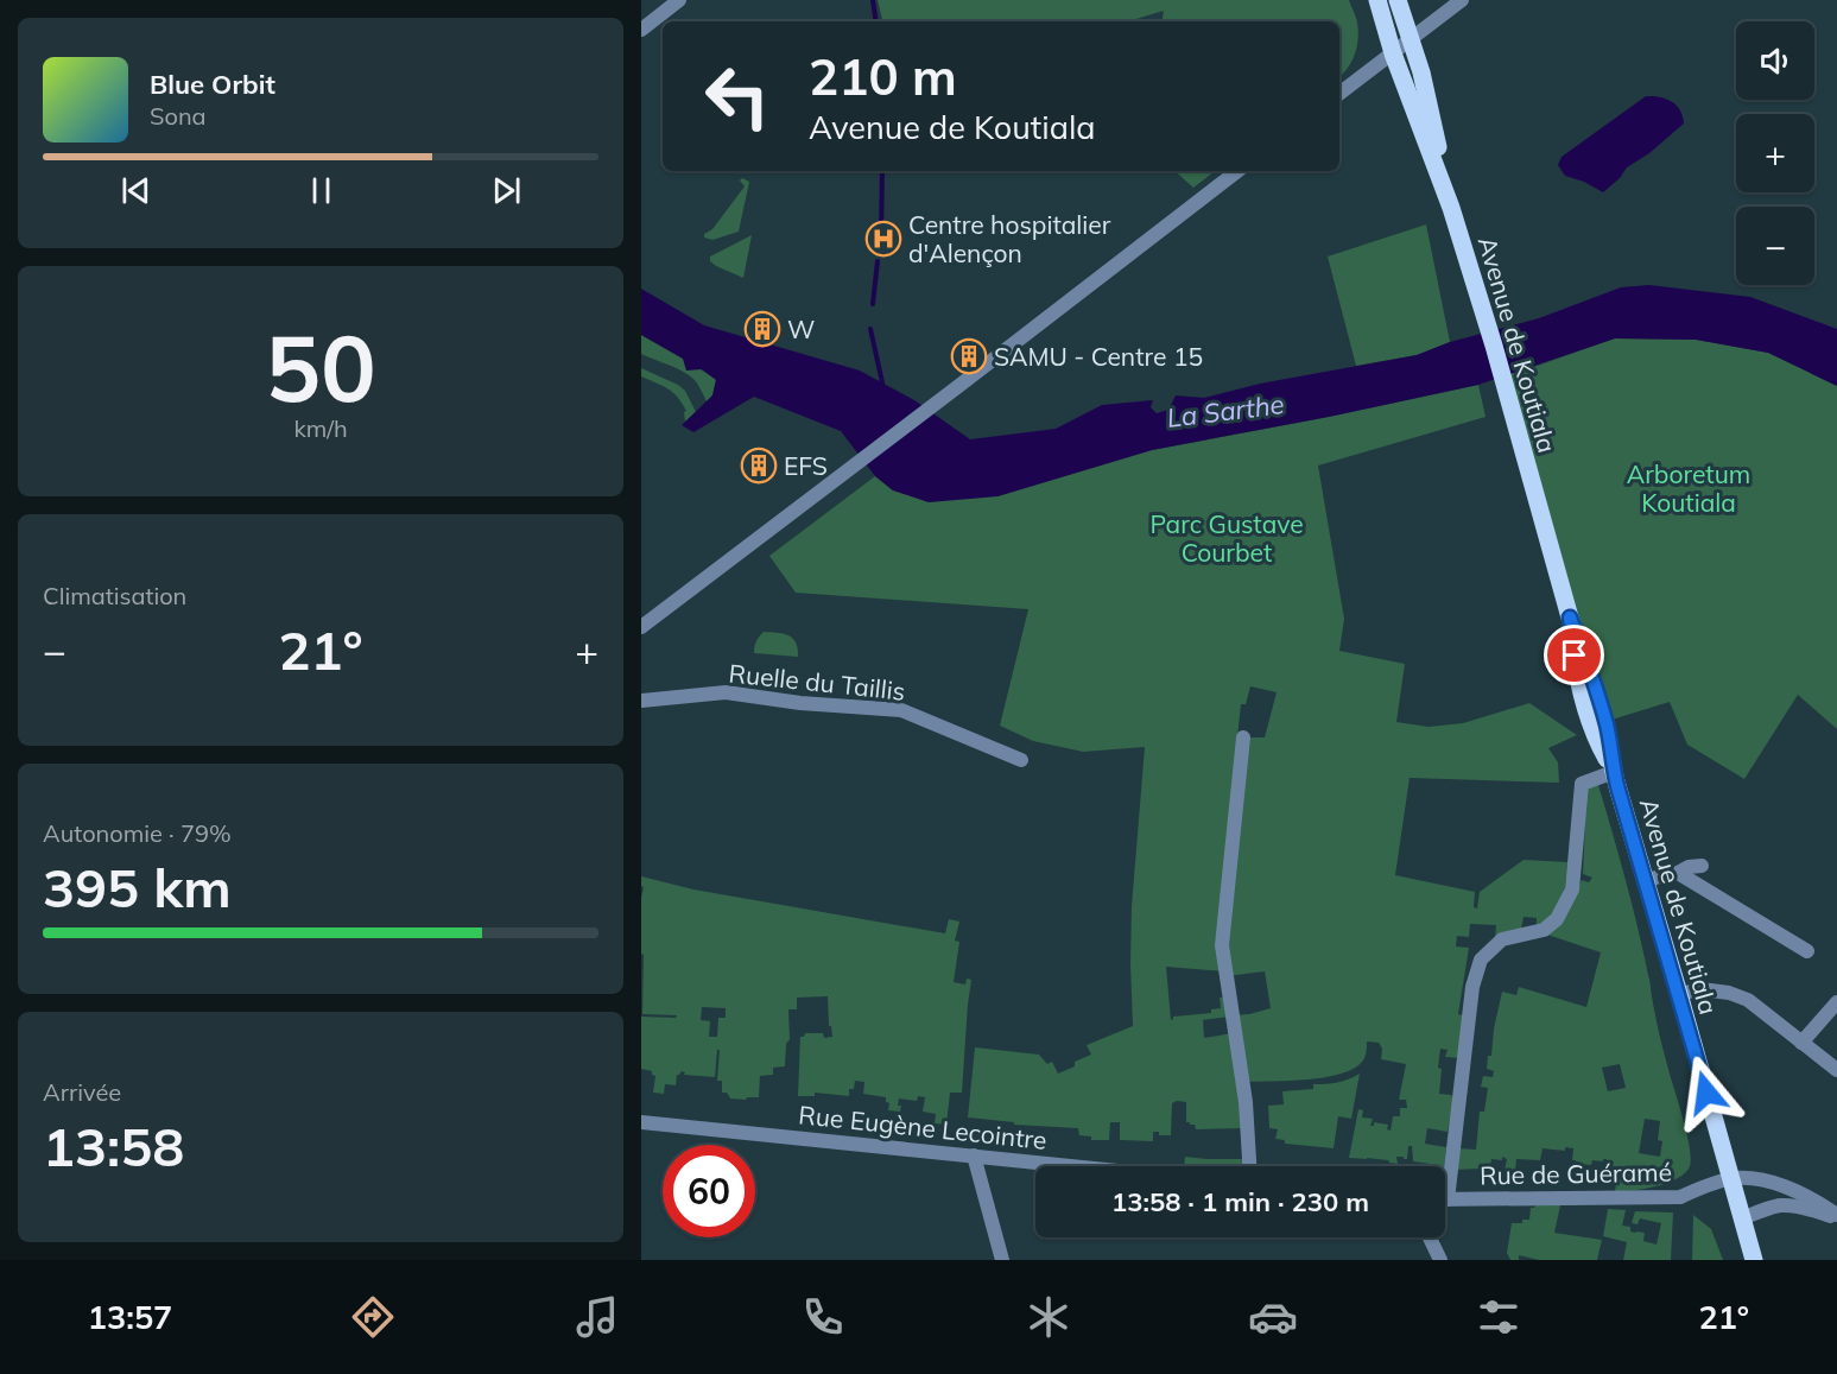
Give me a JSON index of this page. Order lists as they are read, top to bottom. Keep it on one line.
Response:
{"streets":{"main road":["Avenue de Koutiala"],"street":["Ruelle du Taillis","Rue Eugène Lecointre","Rue de Guéramé"]},"crossings":[["Avenue de Koutiala","Rue de Guéramé"]],"water":["La Sarthe"],"parks":["Arboretum Koutiala","Parc Gustave Courbet"],"places":{"hospital":["Centre hospitalier d'Alençon"],"building":["W","SAMU - Centre 15","EFS"]},"page":{"map_buttons":["+","−"],"turn":["210 m","Avenue de Koutiala"],"song":["Blue Orbit","Sona"],"tile":[["50","km/h"],"Climatisation",["Autonomie · 79%","395 km"],["Arrivée","13:58"]],"heat":["−","21°","+"],"limit":"60","trip":"13:58 · 1 min · 230 m","tabs":["13:57","21°"]}}
